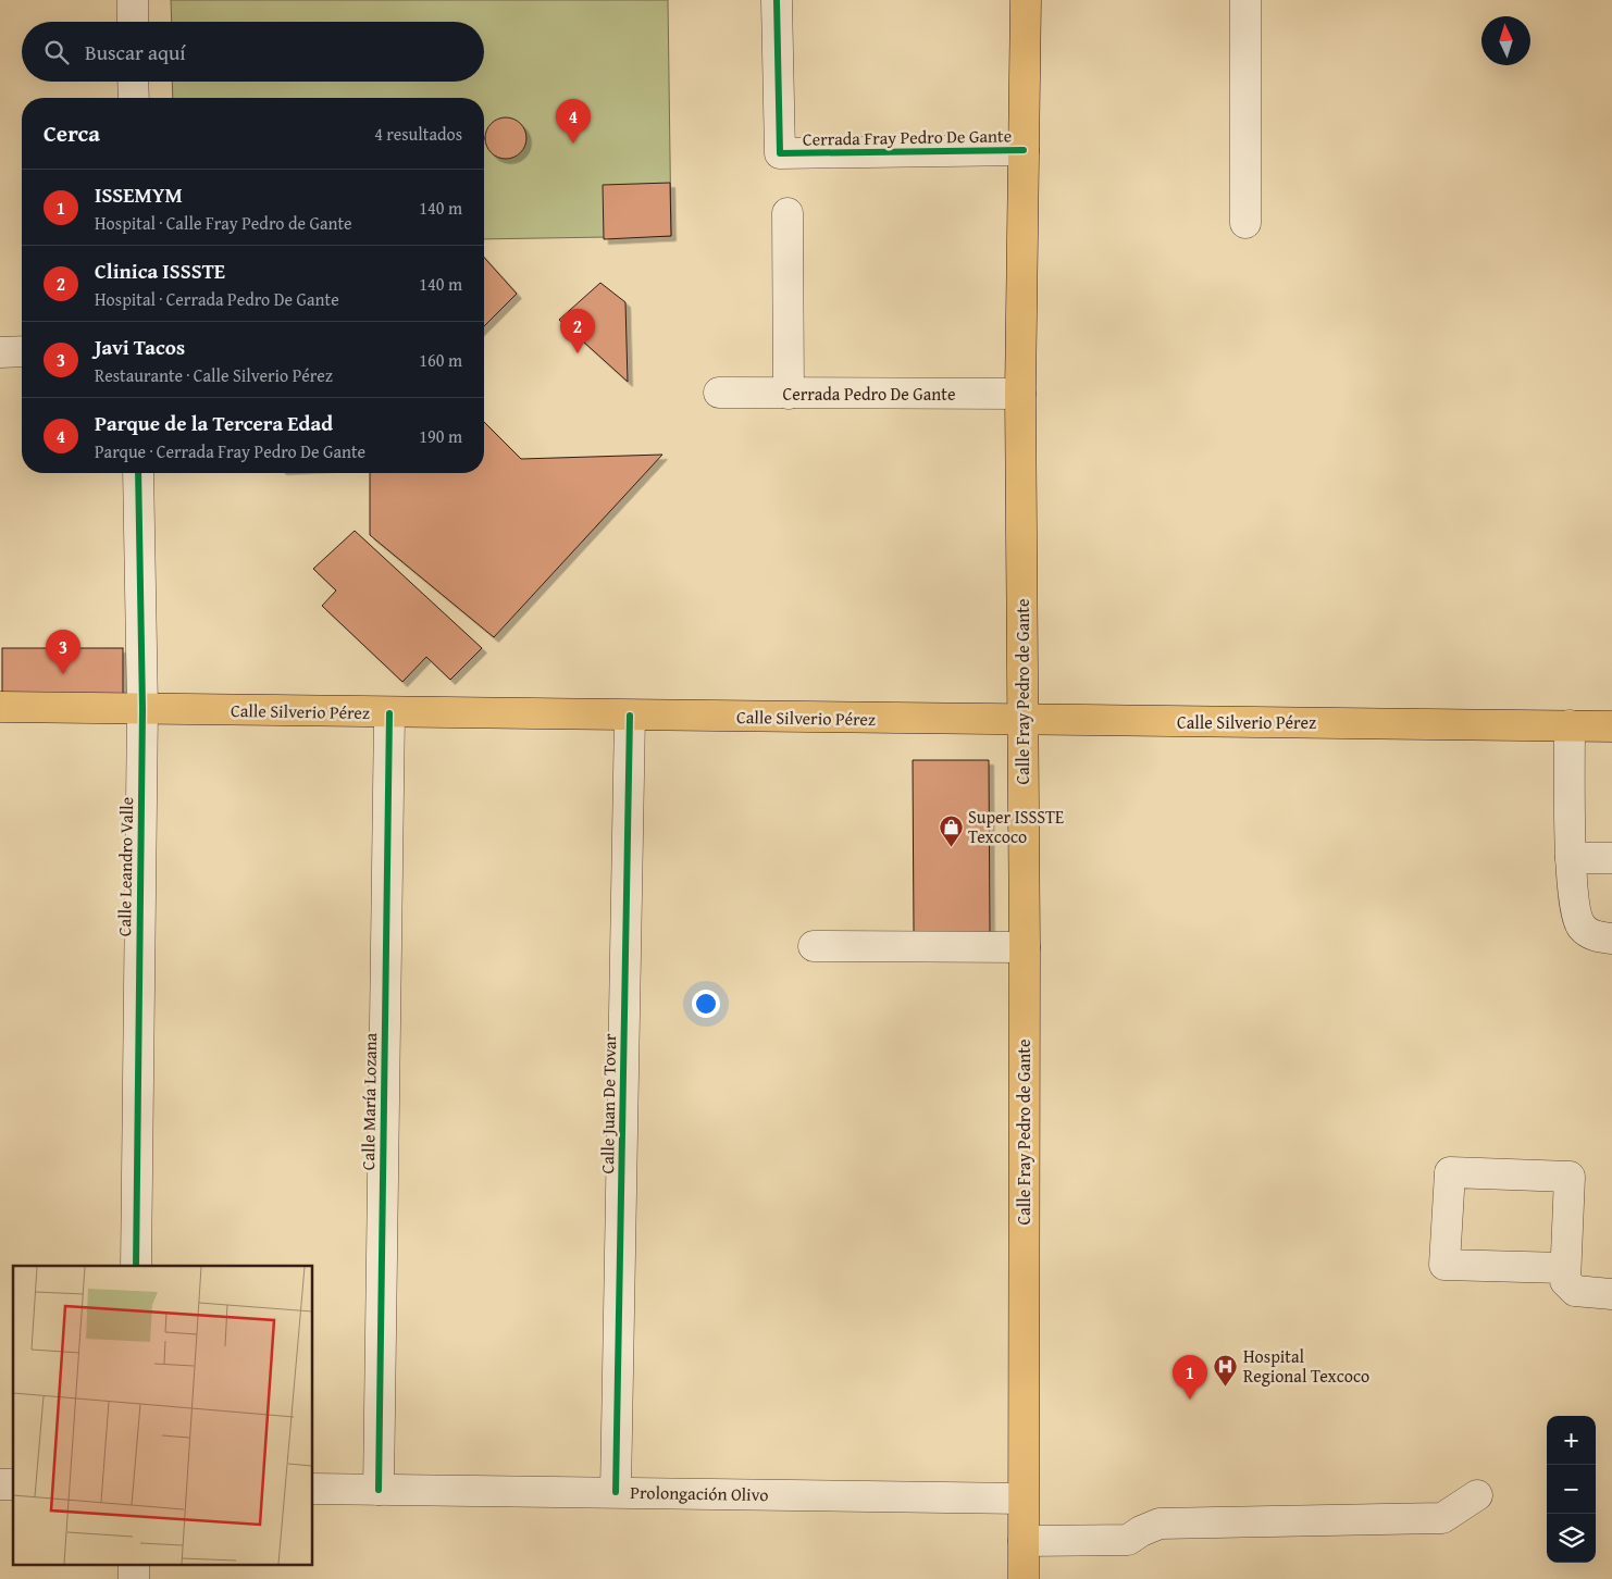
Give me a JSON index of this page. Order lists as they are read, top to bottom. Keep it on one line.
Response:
{"streets":{"main road":["Calle Fray Pedro de Gante","Calle Silverio Pérez"],"street":["Cerrada Fray Pedro De Gante","Cerrada Pedro De Gante","Calle Leandro Valle","Calle María Lozana","Calle Juan De Tovar","Prolongación Olivo"]},"crossings":[["Cerrada Fray Pedro De Gante","Calle Fray Pedro de Gante"],["Cerrada Pedro De Gante","Calle Fray Pedro de Gante"],["Calle Fray Pedro de Gante","Calle Silverio Pérez"],["Calle Fray Pedro de Gante","Prolongación Olivo"],["Calle Silverio Pérez","Calle Leandro Valle"],["Calle Silverio Pérez","Calle María Lozana"],["Calle Silverio Pérez","Calle Juan De Tovar"],["Calle María Lozana","Prolongación Olivo"],["Calle Juan De Tovar","Prolongación Olivo"]],"places":{"shop":["Super ISSSTE Texcoco"],"hospital":["Hospital Regional Texcoco"]},"north":"top","page":{"search":"Buscar aquí","heading":["Cerca","4 resultados"],"pins":["4","2","3","1"],"list":[{"mark":"1","name":"ISSEMYM","note":"Hospital · Calle Fray Pedro de Gante","value":"140 m"},{"mark":"2","name":"Clinica ISSSTE","note":"Hospital · Cerrada Pedro De Gante","value":"140 m"},{"mark":"3","name":"Javi Tacos","note":"Restaurante · Calle Silverio Pérez","value":"160 m"},{"mark":"4","name":"Parque de la Tercera Edad","note":"Parque · Cerrada Fray Pedro De Gante","value":"190 m"}],"map_buttons":["+","−"]}}
